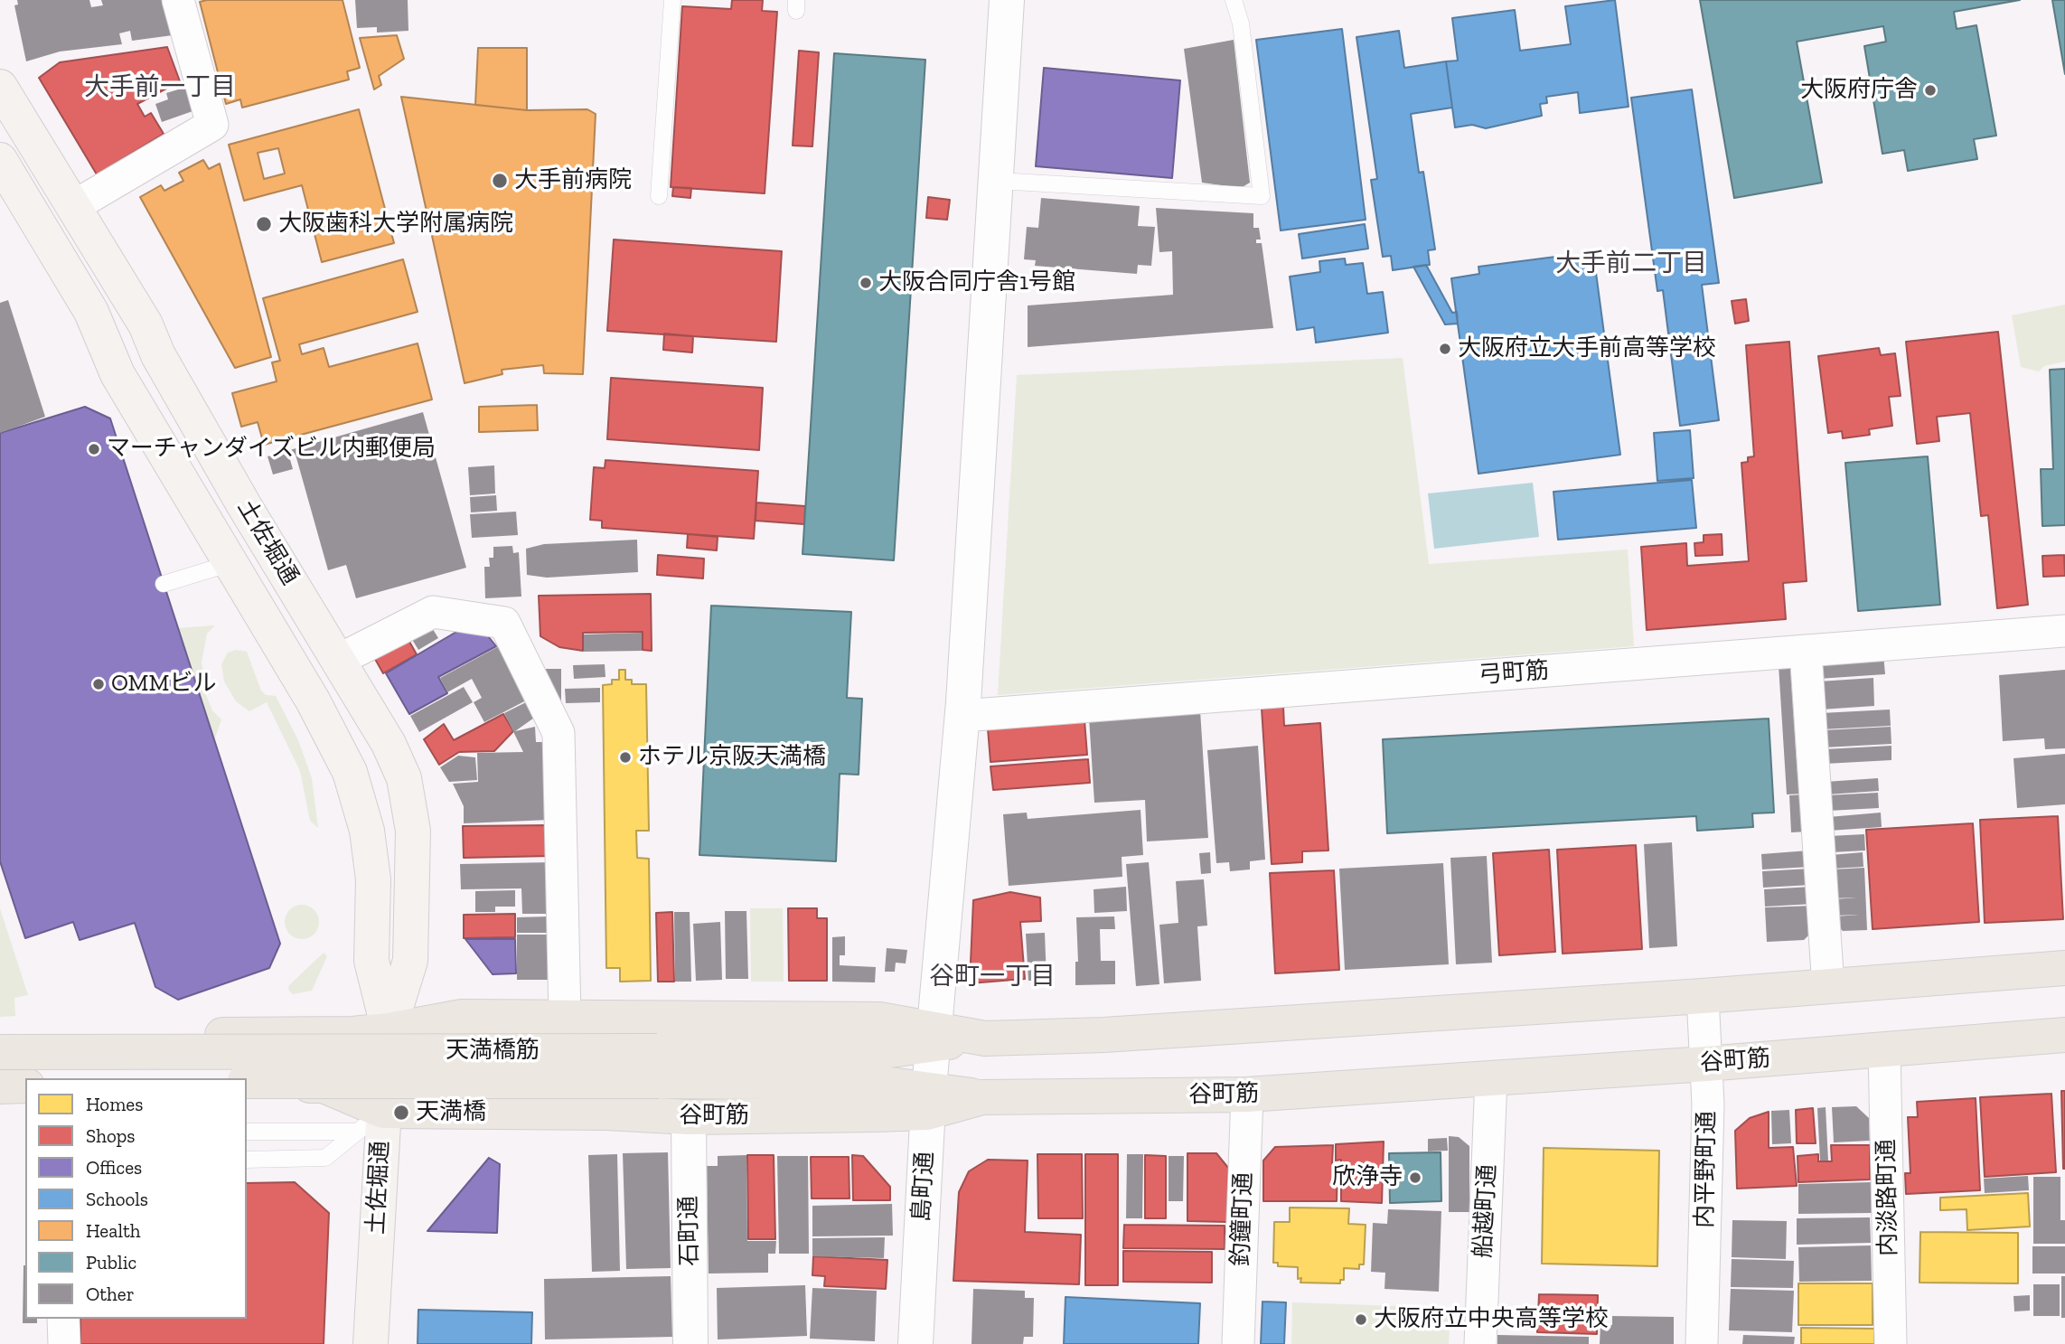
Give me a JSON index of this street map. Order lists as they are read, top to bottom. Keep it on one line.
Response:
{"streets":{"main road":["土佐堀通","天満橋筋","谷町筋"],"street":["弓町筋","内平野町通","島町通","内淡路町通","船越町通","釣鐘町通","石町通"]},"crossings":[["土佐堀通","天満橋筋"],["土佐堀通","谷町筋"],["弓町筋","島町通"],["天満橋筋","谷町筋"],["天満橋筋","島町通"],["谷町筋","内平野町通"],["谷町筋","島町通"],["谷町筋","内淡路町通"],["谷町筋","船越町通"],["谷町筋","釣鐘町通"],["谷町筋","石町通"]],"districts":["大手前一丁目","大手前二丁目","谷町一丁目"],"places":["大阪府庁舎","大手前病院","大阪歯科大学附属病院","大阪合同庁舎1号館","大阪府立大手前高等学校","マーチャンダイズビル内郵便局","OMMビル","ホテル京阪天満橋","天満橋","欣浄寺","大阪府立中央高等学校"],"legend":["Homes","Shops","Offices","Schools","Health","Public","Other"]}
